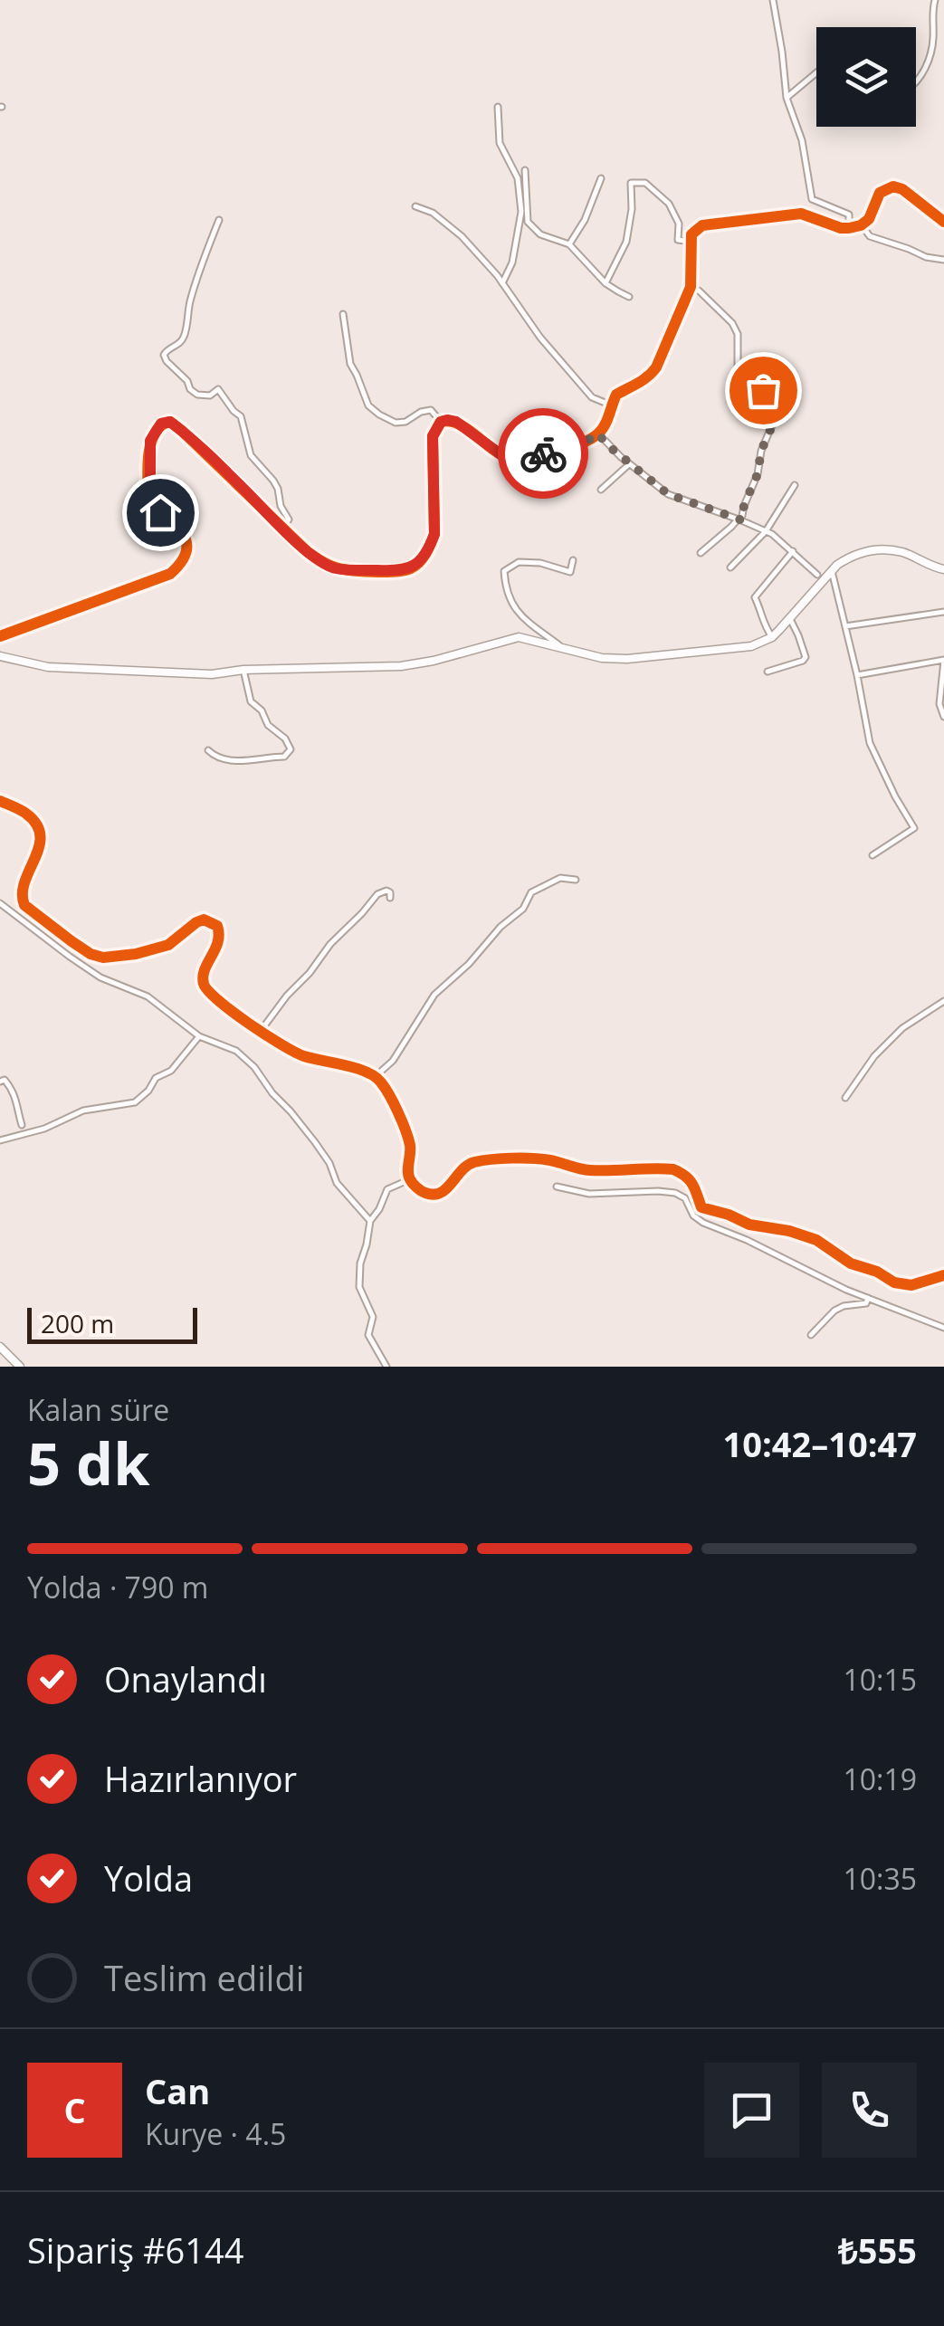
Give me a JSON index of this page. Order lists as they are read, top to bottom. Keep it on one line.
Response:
{"scale_bar":"200 m","page":{"scale":"200 m","heading":["5 dk","Kalan süre","10:42–10:47"],"panel":["Can","Kurye · 4.5","Sipariş #6144","₺555"],"bar":"Yolda · 790 m","list":[["Onaylandı","10:15"],["Hazırlanıyor","10:19"],["Yolda","10:35"],"Teslim edildi"],"round":"C"}}
